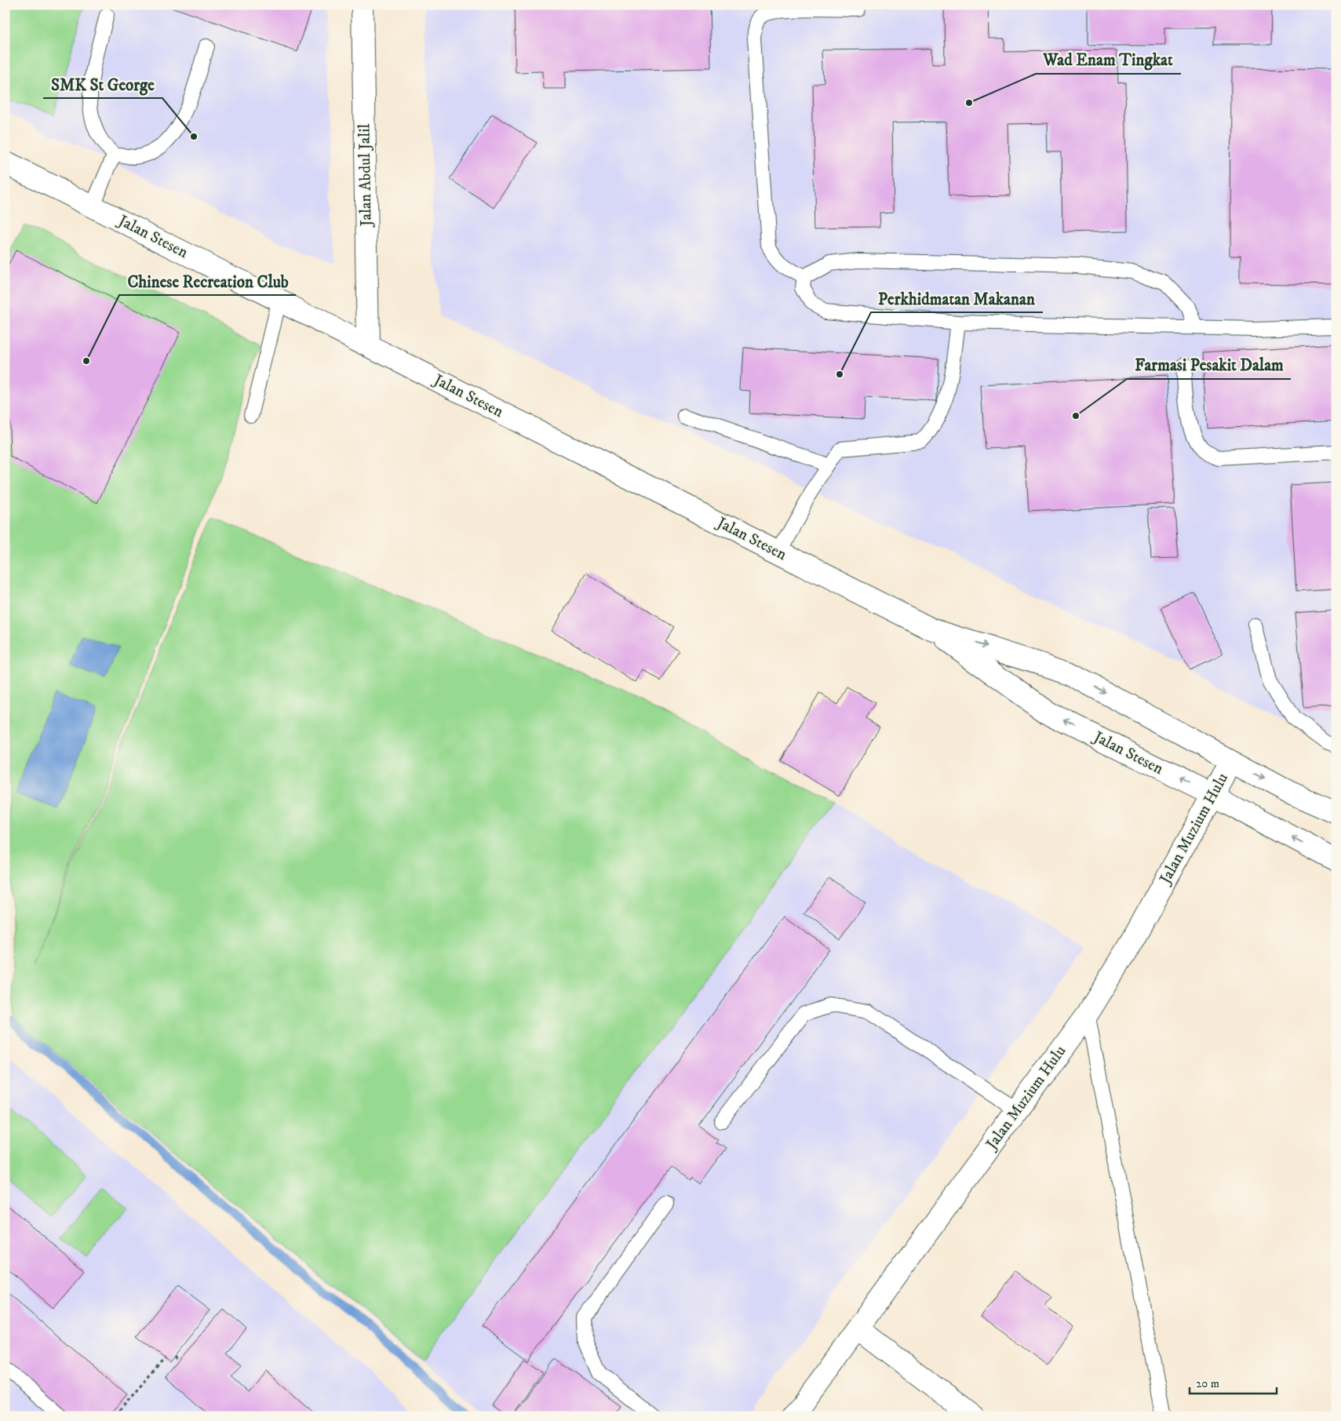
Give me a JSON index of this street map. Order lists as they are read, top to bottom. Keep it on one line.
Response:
{"streets":{"main road":["Jalan Abdul Jalil","Jalan Stesen","Jalan Muzium Hulu"]},"crossings":[["Jalan Abdul Jalil","Jalan Stesen"],["Jalan Stesen","Jalan Muzium Hulu"]],"places":["Wad Enam Tingkat","SMK St George","Chinese Recreation Club","Perkhidmatan Makanan","Farmasi Pesakit Dalam"],"scale_bar":"20 m"}
